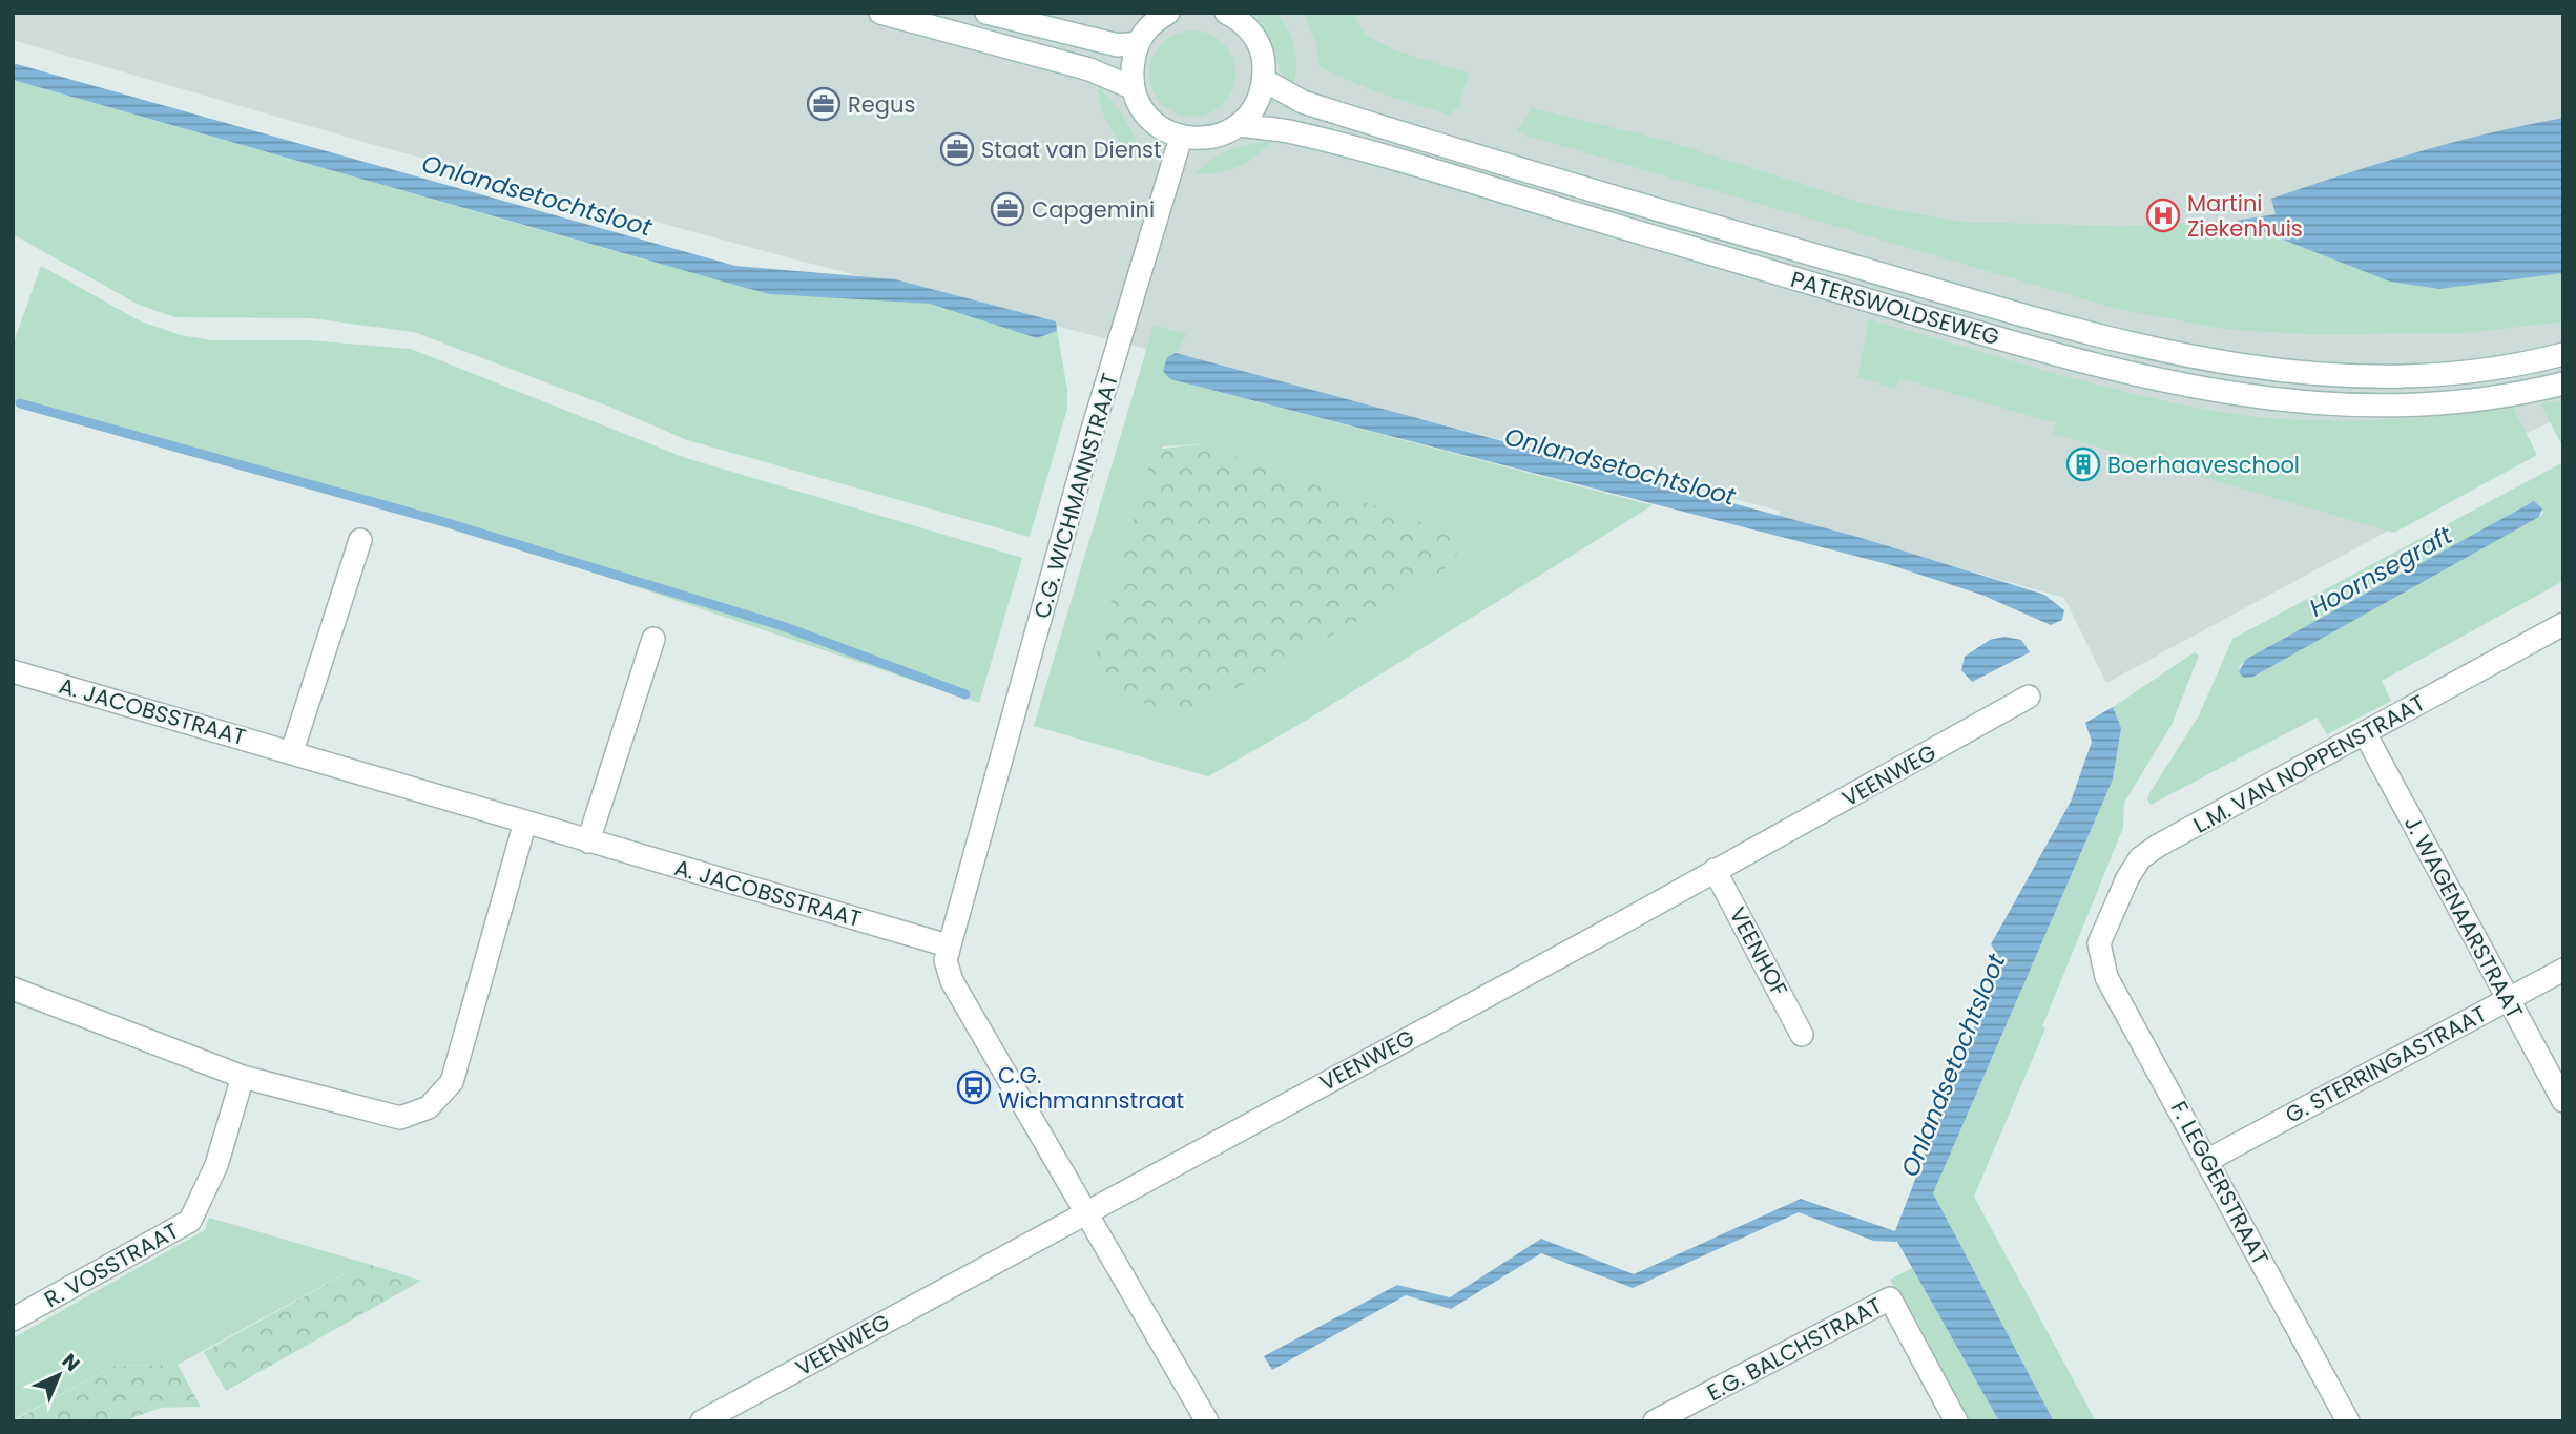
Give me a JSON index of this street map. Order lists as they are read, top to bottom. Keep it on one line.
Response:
{"streets":{"street":["PATERSWOLDSEWEG","C.G. WICHMANNSTRAAT","A. JACOBSSTRAAT","L.M. VAN NOPPENSTRAAT","VEENWEG","J. WAGENAARSTRAAT","VEENHOF","G. STERRINGASTRAAT","F. LEGGERSTRAAT","R. VOSSTRAAT","E.G. BALCHSTRAAT"]},"crossings":[["C.G. WICHMANNSTRAAT","A. JACOBSSTRAAT"],["C.G. WICHMANNSTRAAT","VEENWEG"],["L.M. VAN NOPPENSTRAAT","J. WAGENAARSTRAAT"],["L.M. VAN NOPPENSTRAAT","F. LEGGERSTRAAT"],["VEENWEG","VEENHOF"],["J. WAGENAARSTRAAT","G. STERRINGASTRAAT"],["G. STERRINGASTRAAT","F. LEGGERSTRAAT"]],"water":["Onlandsetochtsloot","Hoornsegraft"],"places":{"office":["Regus","Staat van Dienst","Capgemini"],"hospital":["Martini Ziekenhuis"],"building":["Boerhaaveschool"],"bus stop":["C.G. Wichmannstraat"]},"north":"top right"}
